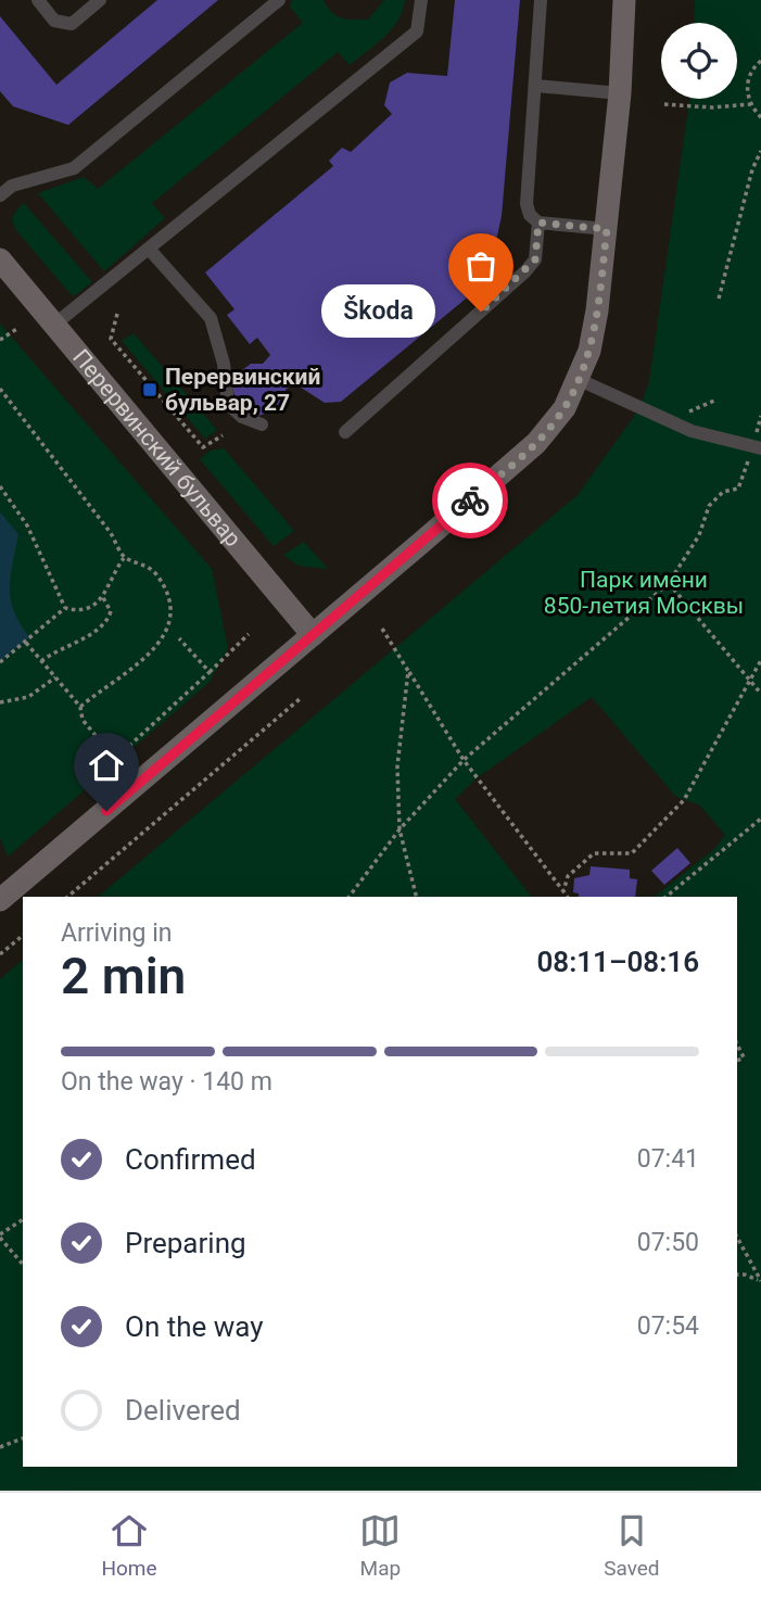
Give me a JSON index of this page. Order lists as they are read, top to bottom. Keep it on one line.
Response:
{"streets":{"main road":["Перервинский бульвар"]},"parks":["Парк имени 850-летия Москвы"],"places":{"other":["Škoda"],"transit":["Перервинский бульвар, 27"]},"page":{"bubble":"Škoda","heading":["2 min","Arriving in","08:11–08:16"],"bar":"On the way · 140 m","list":[["Confirmed","07:41"],["Preparing","07:50"],["On the way","07:54"],"Delivered"],"tabs":["Home","Map","Saved"]}}
